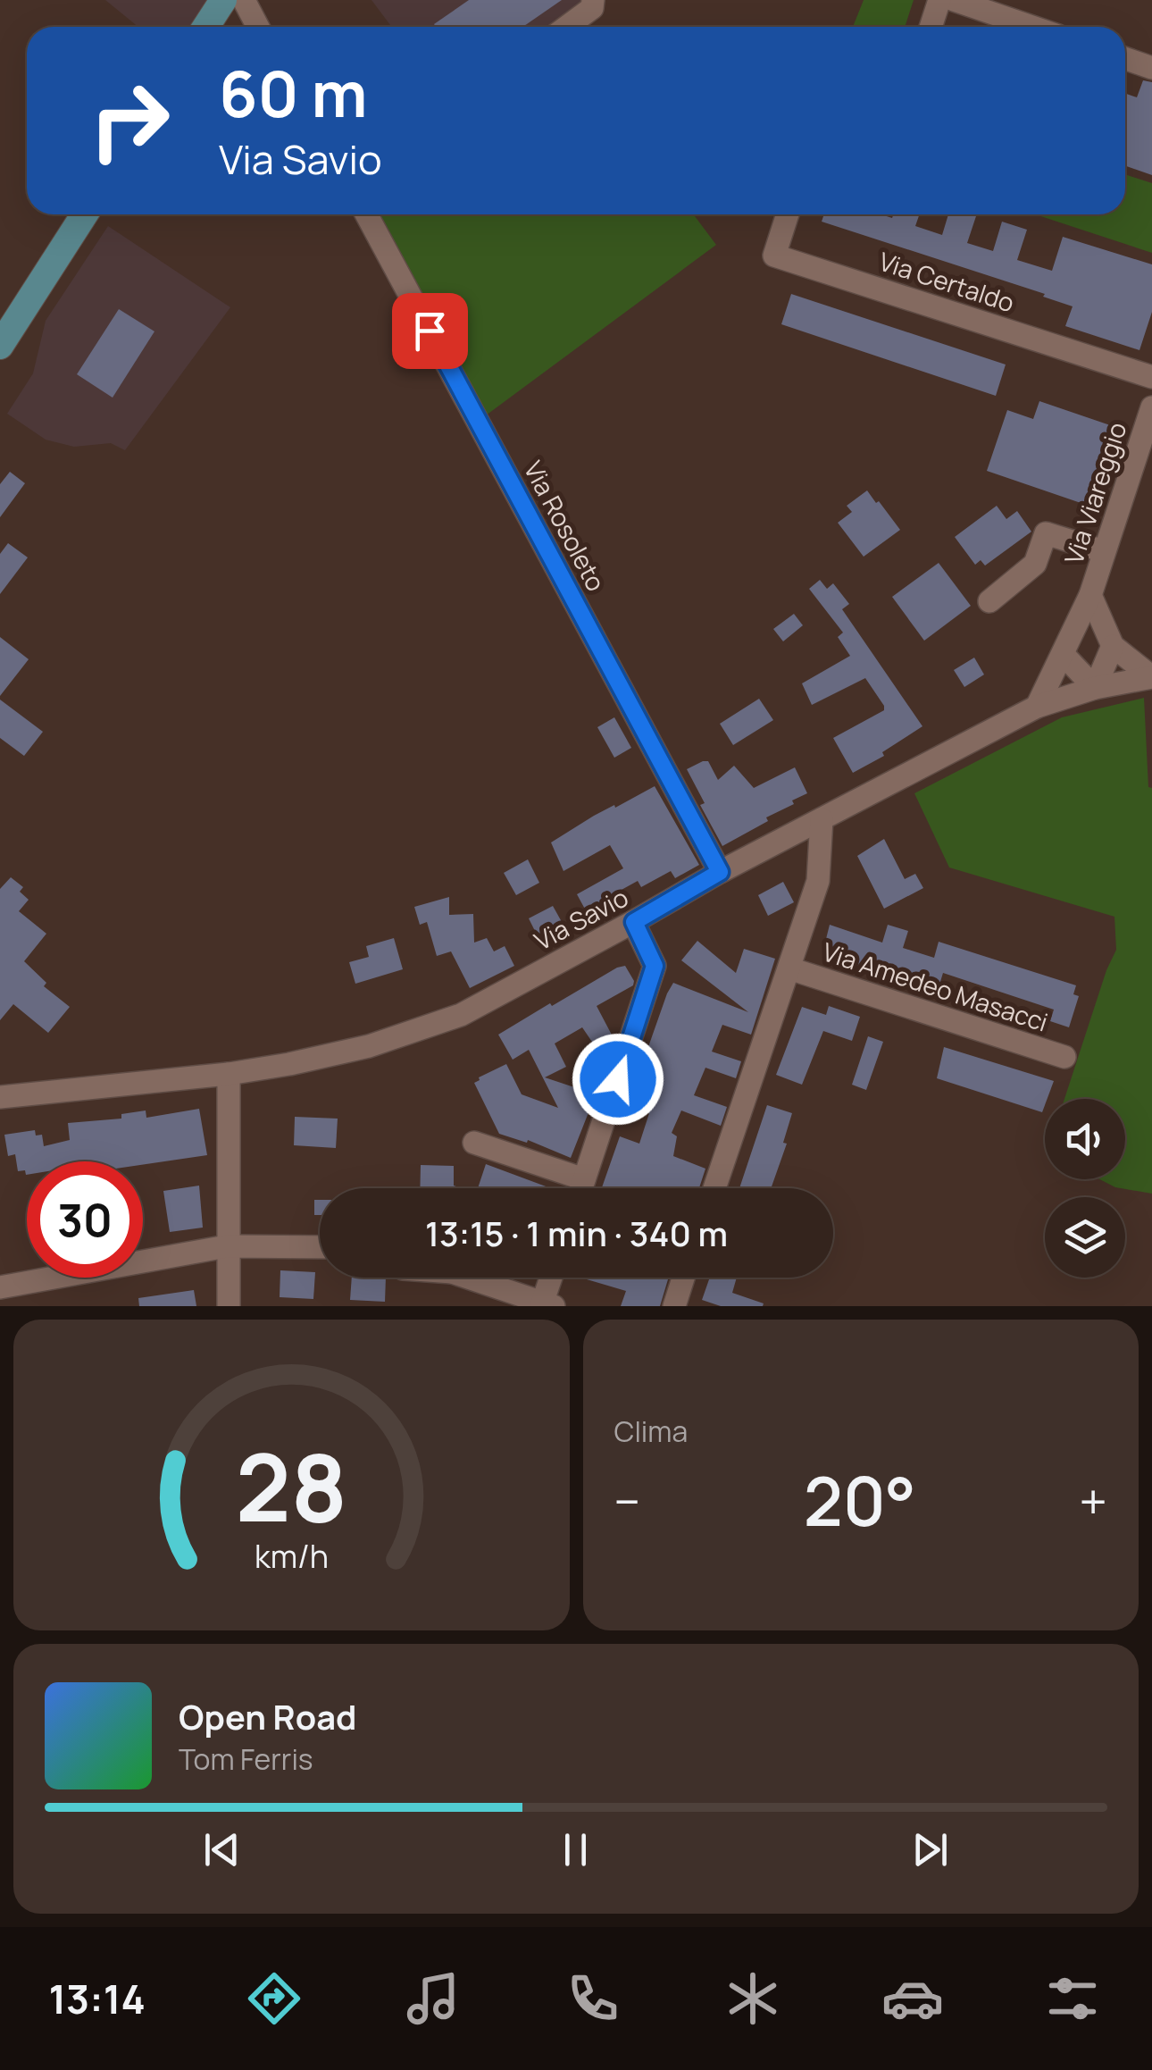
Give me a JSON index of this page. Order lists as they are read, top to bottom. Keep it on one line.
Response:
{"streets":{"street":["Via Certaldo","Via Viareggio","Via Rosoleto","Via Savio","Via Amedeo Masacci"]},"crossings":[["Via Viareggio","Via Savio"],["Via Rosoleto","Via Savio"]],"page":{"turn":["60 m","Via Savio"],"limit":"30","trip":"13:15 · 1 min · 340 m","tile":"Clima","heat":["−","20°","+"],"song":["Open Road","Tom Ferris"],"tabs":"13:14","gauge":["28","km/h"]}}
